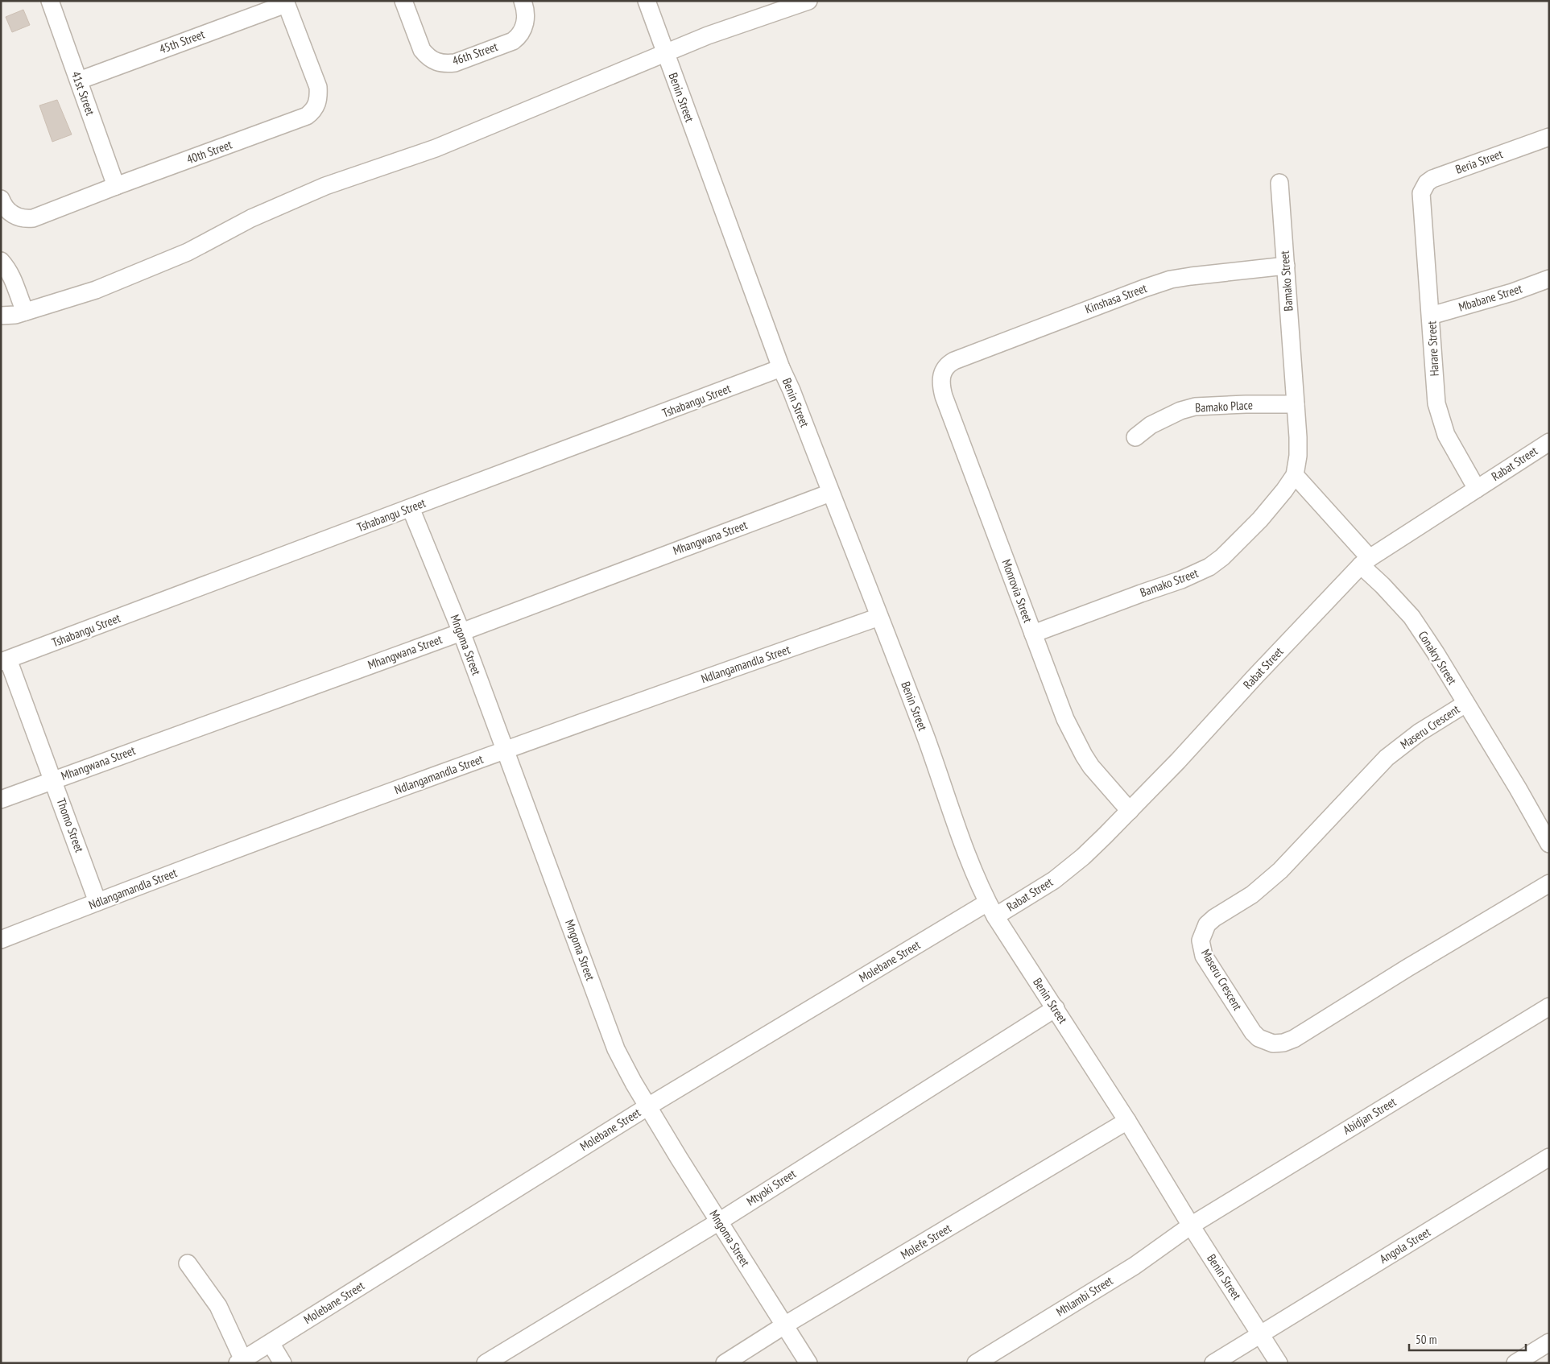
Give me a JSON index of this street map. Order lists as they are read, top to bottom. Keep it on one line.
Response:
{"streets":{"street":["45th Street","46th Street","41st Street","Benin Street","40th Street","Beria Street","Bamako Street","Mbabane Street","Kinshasa Street","Harare Street","Tshabangu Street","Bamako Place","Rabat Street","Mhangwana Street","Monrovia Street","Mngoma Street","Conakry Street","Ndlangamandla Street","Maseru Crescent","Thomo Street","Molebane Street","Abidjan Street","Mtyoki Street","Molefe Street","Angola Street","Mhlambi Street"]},"crossings":[["45th Street","41st Street"],["45th Street","40th Street"],["41st Street","40th Street"],["Benin Street","Tshabangu Street"],["Benin Street","Rabat Street"],["Benin Street","Mhangwana Street"],["Benin Street","Ndlangamandla Street"],["Benin Street","Molebane Street"],["Benin Street","Abidjan Street"],["Benin Street","Mtyoki Street"],["Benin Street","Molefe Street"],["Benin Street","Angola Street"],["Benin Street","Mhlambi Street"],["Beria Street","Harare Street"],["Bamako Street","Kinshasa Street"],["Bamako Street","Bamako Place"],["Bamako Street","Monrovia Street"],["Mbabane Street","Harare Street"],["Kinshasa Street","Monrovia Street"],["Harare Street","Rabat Street"],["Tshabangu Street","Mngoma Street"],["Tshabangu Street","Thomo Street"],["Rabat Street","Monrovia Street"],["Rabat Street","Conakry Street"],["Rabat Street","Molebane Street"],["Mhangwana Street","Mngoma Street"],["Mhangwana Street","Thomo Street"],["Mngoma Street","Ndlangamandla Street"],["Mngoma Street","Molebane Street"],["Mngoma Street","Mtyoki Street"],["Mngoma Street","Molefe Street"],["Conakry Street","Maseru Crescent"],["Ndlangamandla Street","Thomo Street"],["Abidjan Street","Mhlambi Street"]],"scale_bar":"50 m"}
